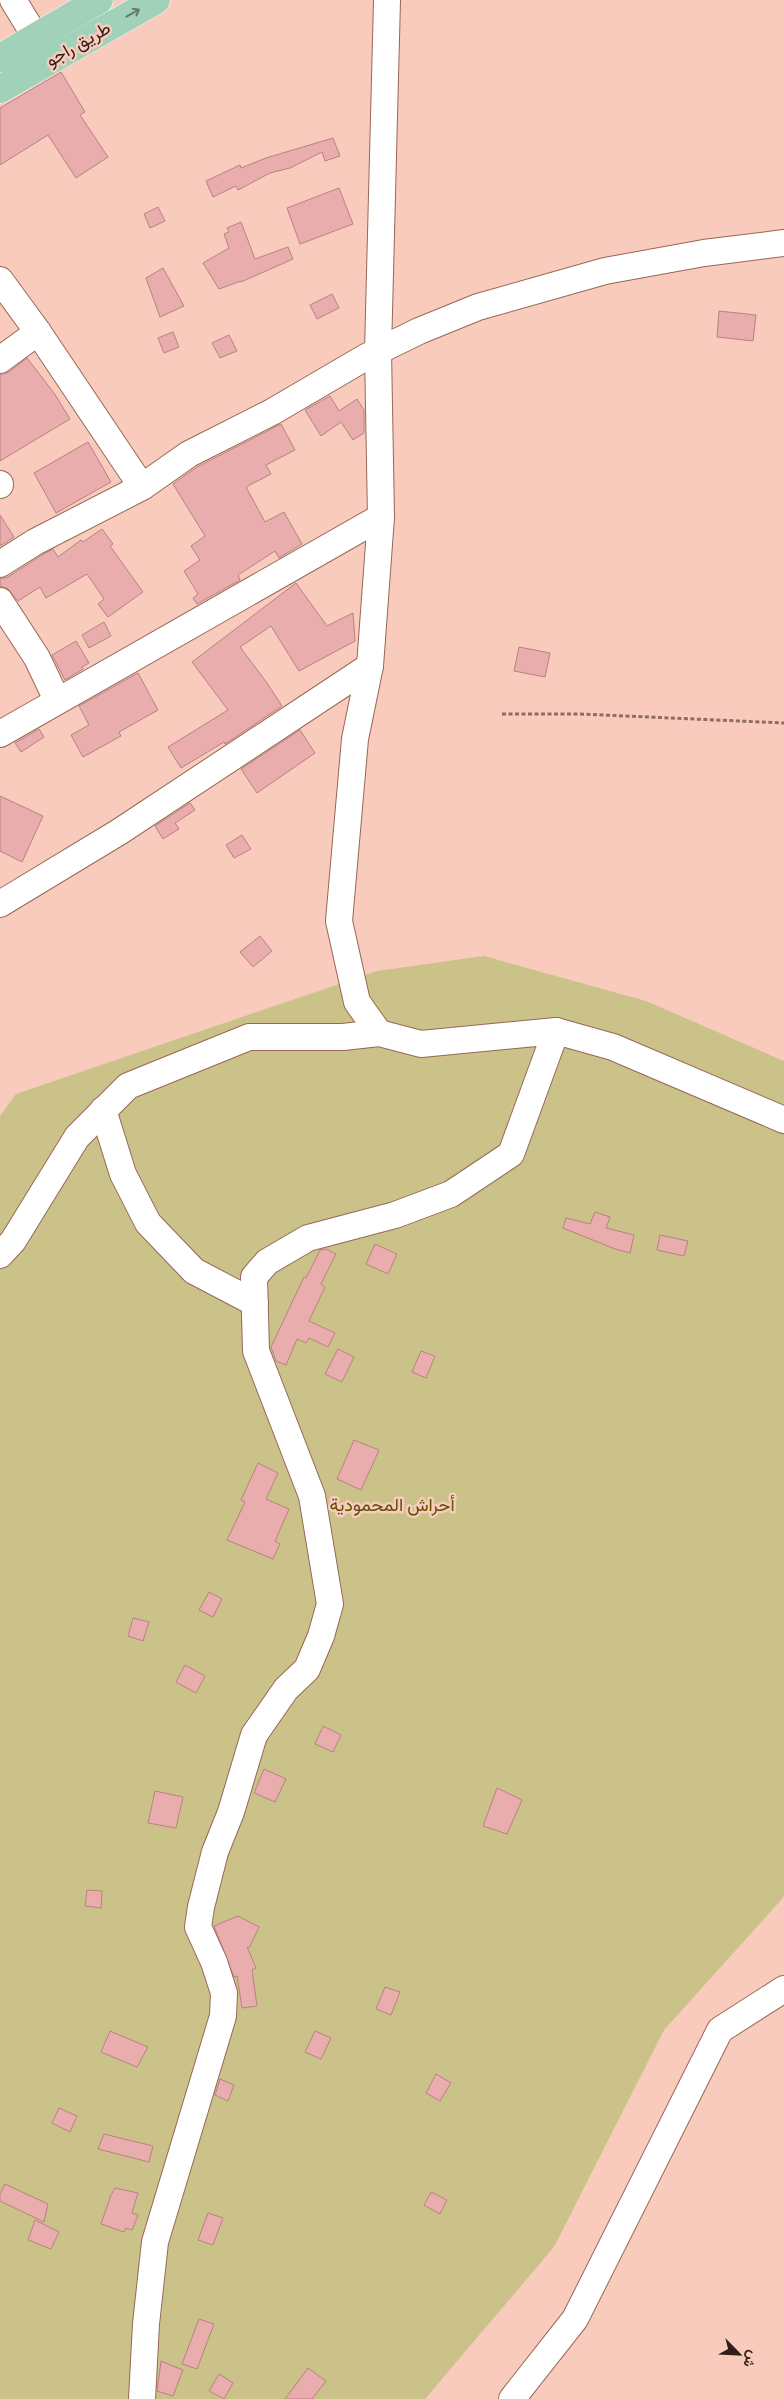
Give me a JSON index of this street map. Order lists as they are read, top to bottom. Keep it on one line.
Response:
{"streets":{"main road":["طريق راجو"]},"parks":["أحراش المحمودية"],"north":"bottom right"}
